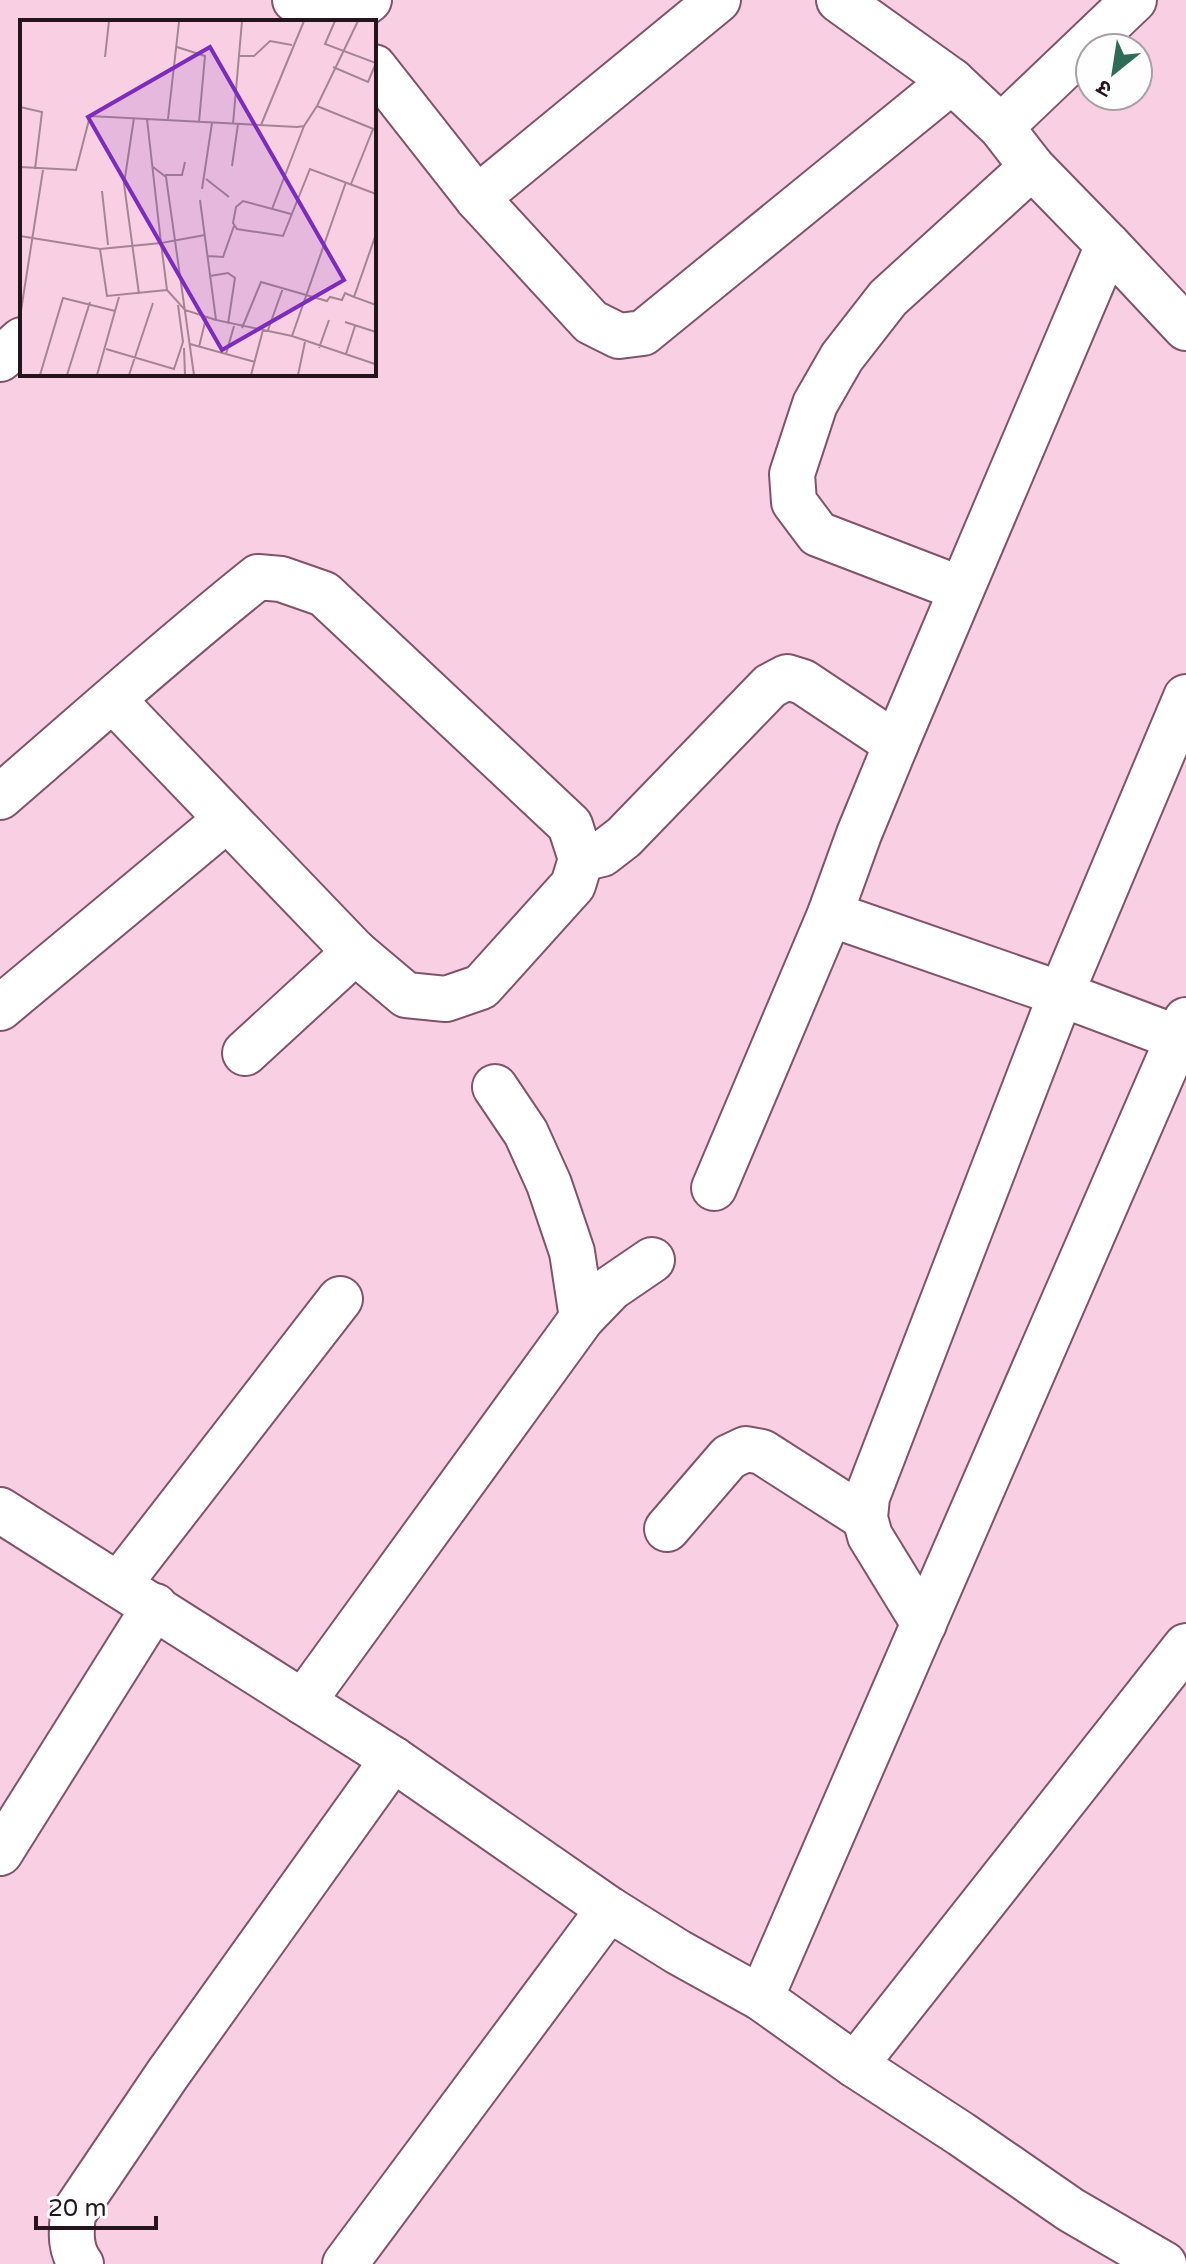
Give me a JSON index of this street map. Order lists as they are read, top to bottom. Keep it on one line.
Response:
{"scale_bar":"20 m","north":"bottom left"}
